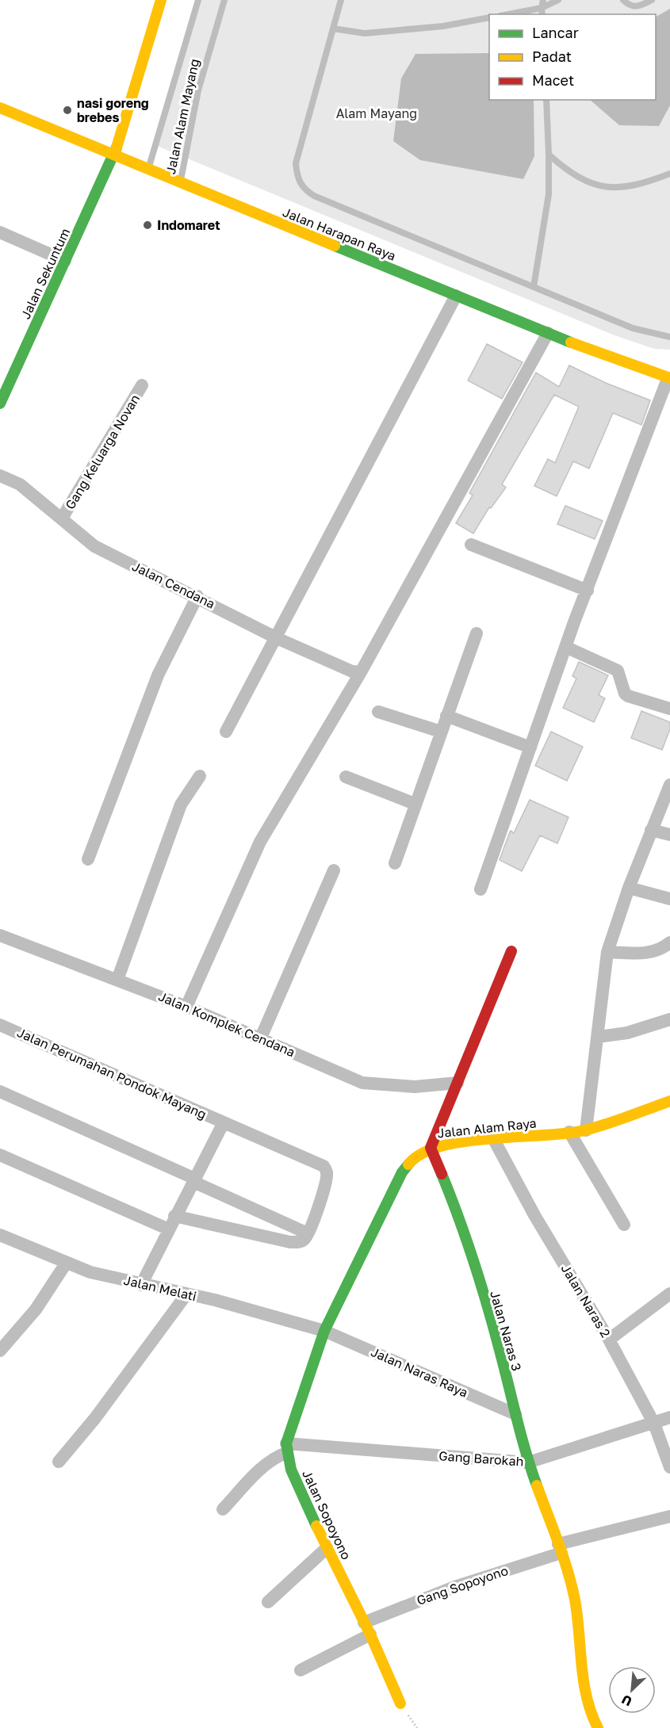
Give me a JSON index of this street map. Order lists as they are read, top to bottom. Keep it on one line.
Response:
{"streets":{"street":["Jalan Harapan Raya","Jalan Sekuntum","Gang Keluarga Novan","Jalan Cendana","Jalan Komplek Cendana","Jalan Perumahan Pondok Mayang","Jalan Alam Raya","Jalan Melati","Jalan Naras 2","Jalan Naras 3","Jalan Naras Raya","Gang Barokah","Jalan Sopoyono","Gang Sopoyono"],"lane":["Jalan Alam Mayang"]},"crossings":[["Jalan Alam Mayang","Jalan Harapan Raya"],["Jalan Harapan Raya","Jalan Sekuntum"],["Gang Keluarga Novan","Jalan Cendana"],["Jalan Perumahan Pondok Mayang","Jalan Melati"],["Jalan Alam Raya","Jalan Melati"],["Jalan Alam Raya","Jalan Naras 2"],["Jalan Alam Raya","Jalan Naras 3"],["Jalan Alam Raya","Jalan Naras Raya"],["Jalan Melati","Jalan Naras Raya"],["Jalan Naras 2","Gang Barokah"],["Jalan Naras 3","Jalan Naras Raya"],["Jalan Naras 3","Gang Barokah"],["Jalan Naras 3","Gang Sopoyono"],["Gang Barokah","Jalan Sopoyono"],["Jalan Sopoyono","Gang Sopoyono"]],"parks":["Alam Mayang"],"places":["nasi goreng brebes","Indomaret"],"legend":["Lancar","Padat","Macet"],"north":"bottom left"}
